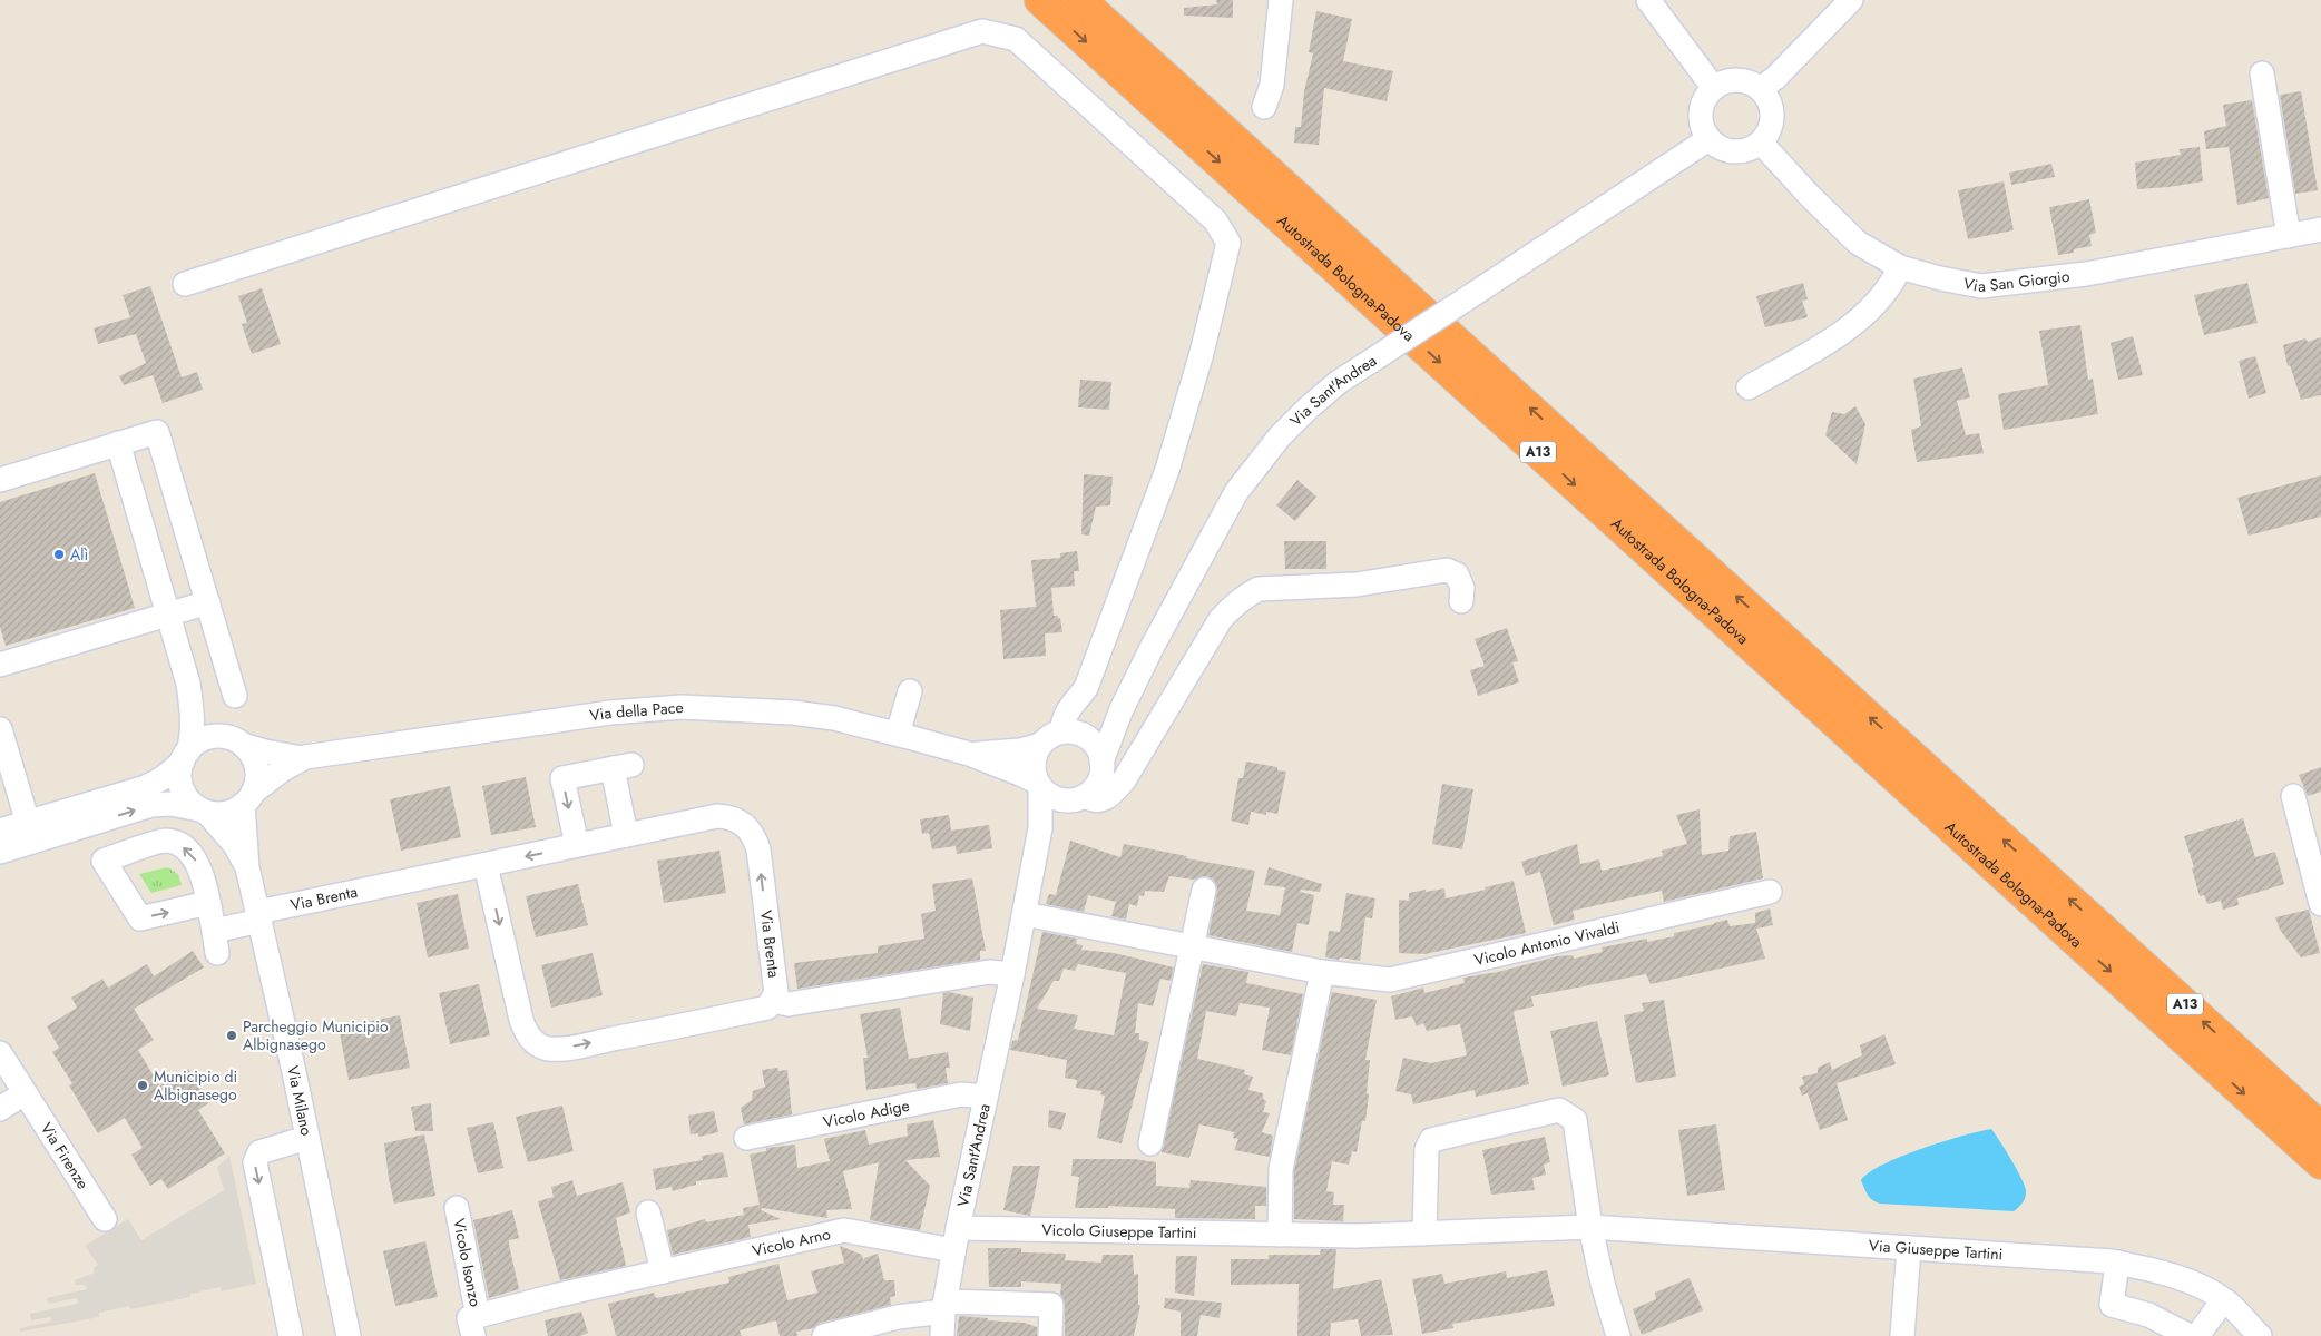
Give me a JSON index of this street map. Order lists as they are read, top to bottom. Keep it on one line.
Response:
{"streets":{"highway":["Autostrada Bologna-Padova","A13"],"street":["Via San Giorgio","Via Sant'Andrea","Via della Pace","Via Brenta","Vicolo Antonio Vivaldi","Via Milano","Vicolo Adige","Via Firenze","Vicolo Giuseppe Tartini","Vicolo Arno","Via Giuseppe Tartini","Vicolo Isonzo"]},"crossings":[["Via San Giorgio","Via Sant'Andrea"],["Via Sant'Andrea","Via della Pace"],["Via Sant'Andrea","Vicolo Antonio Vivaldi"],["Via Sant'Andrea","Vicolo Adige"],["Via Sant'Andrea","Vicolo Giuseppe Tartini"],["Via Sant'Andrea","Vicolo Arno"],["Via della Pace","Via Milano"],["Via Brenta","Via Milano"],["Vicolo Giuseppe Tartini","Vicolo Arno"],["Vicolo Giuseppe Tartini","Via Giuseppe Tartini"],["Vicolo Arno","Vicolo Isonzo"]],"places":["Alì","Parcheggio Municipio Albignasego","Municipio di Albignasego"]}
